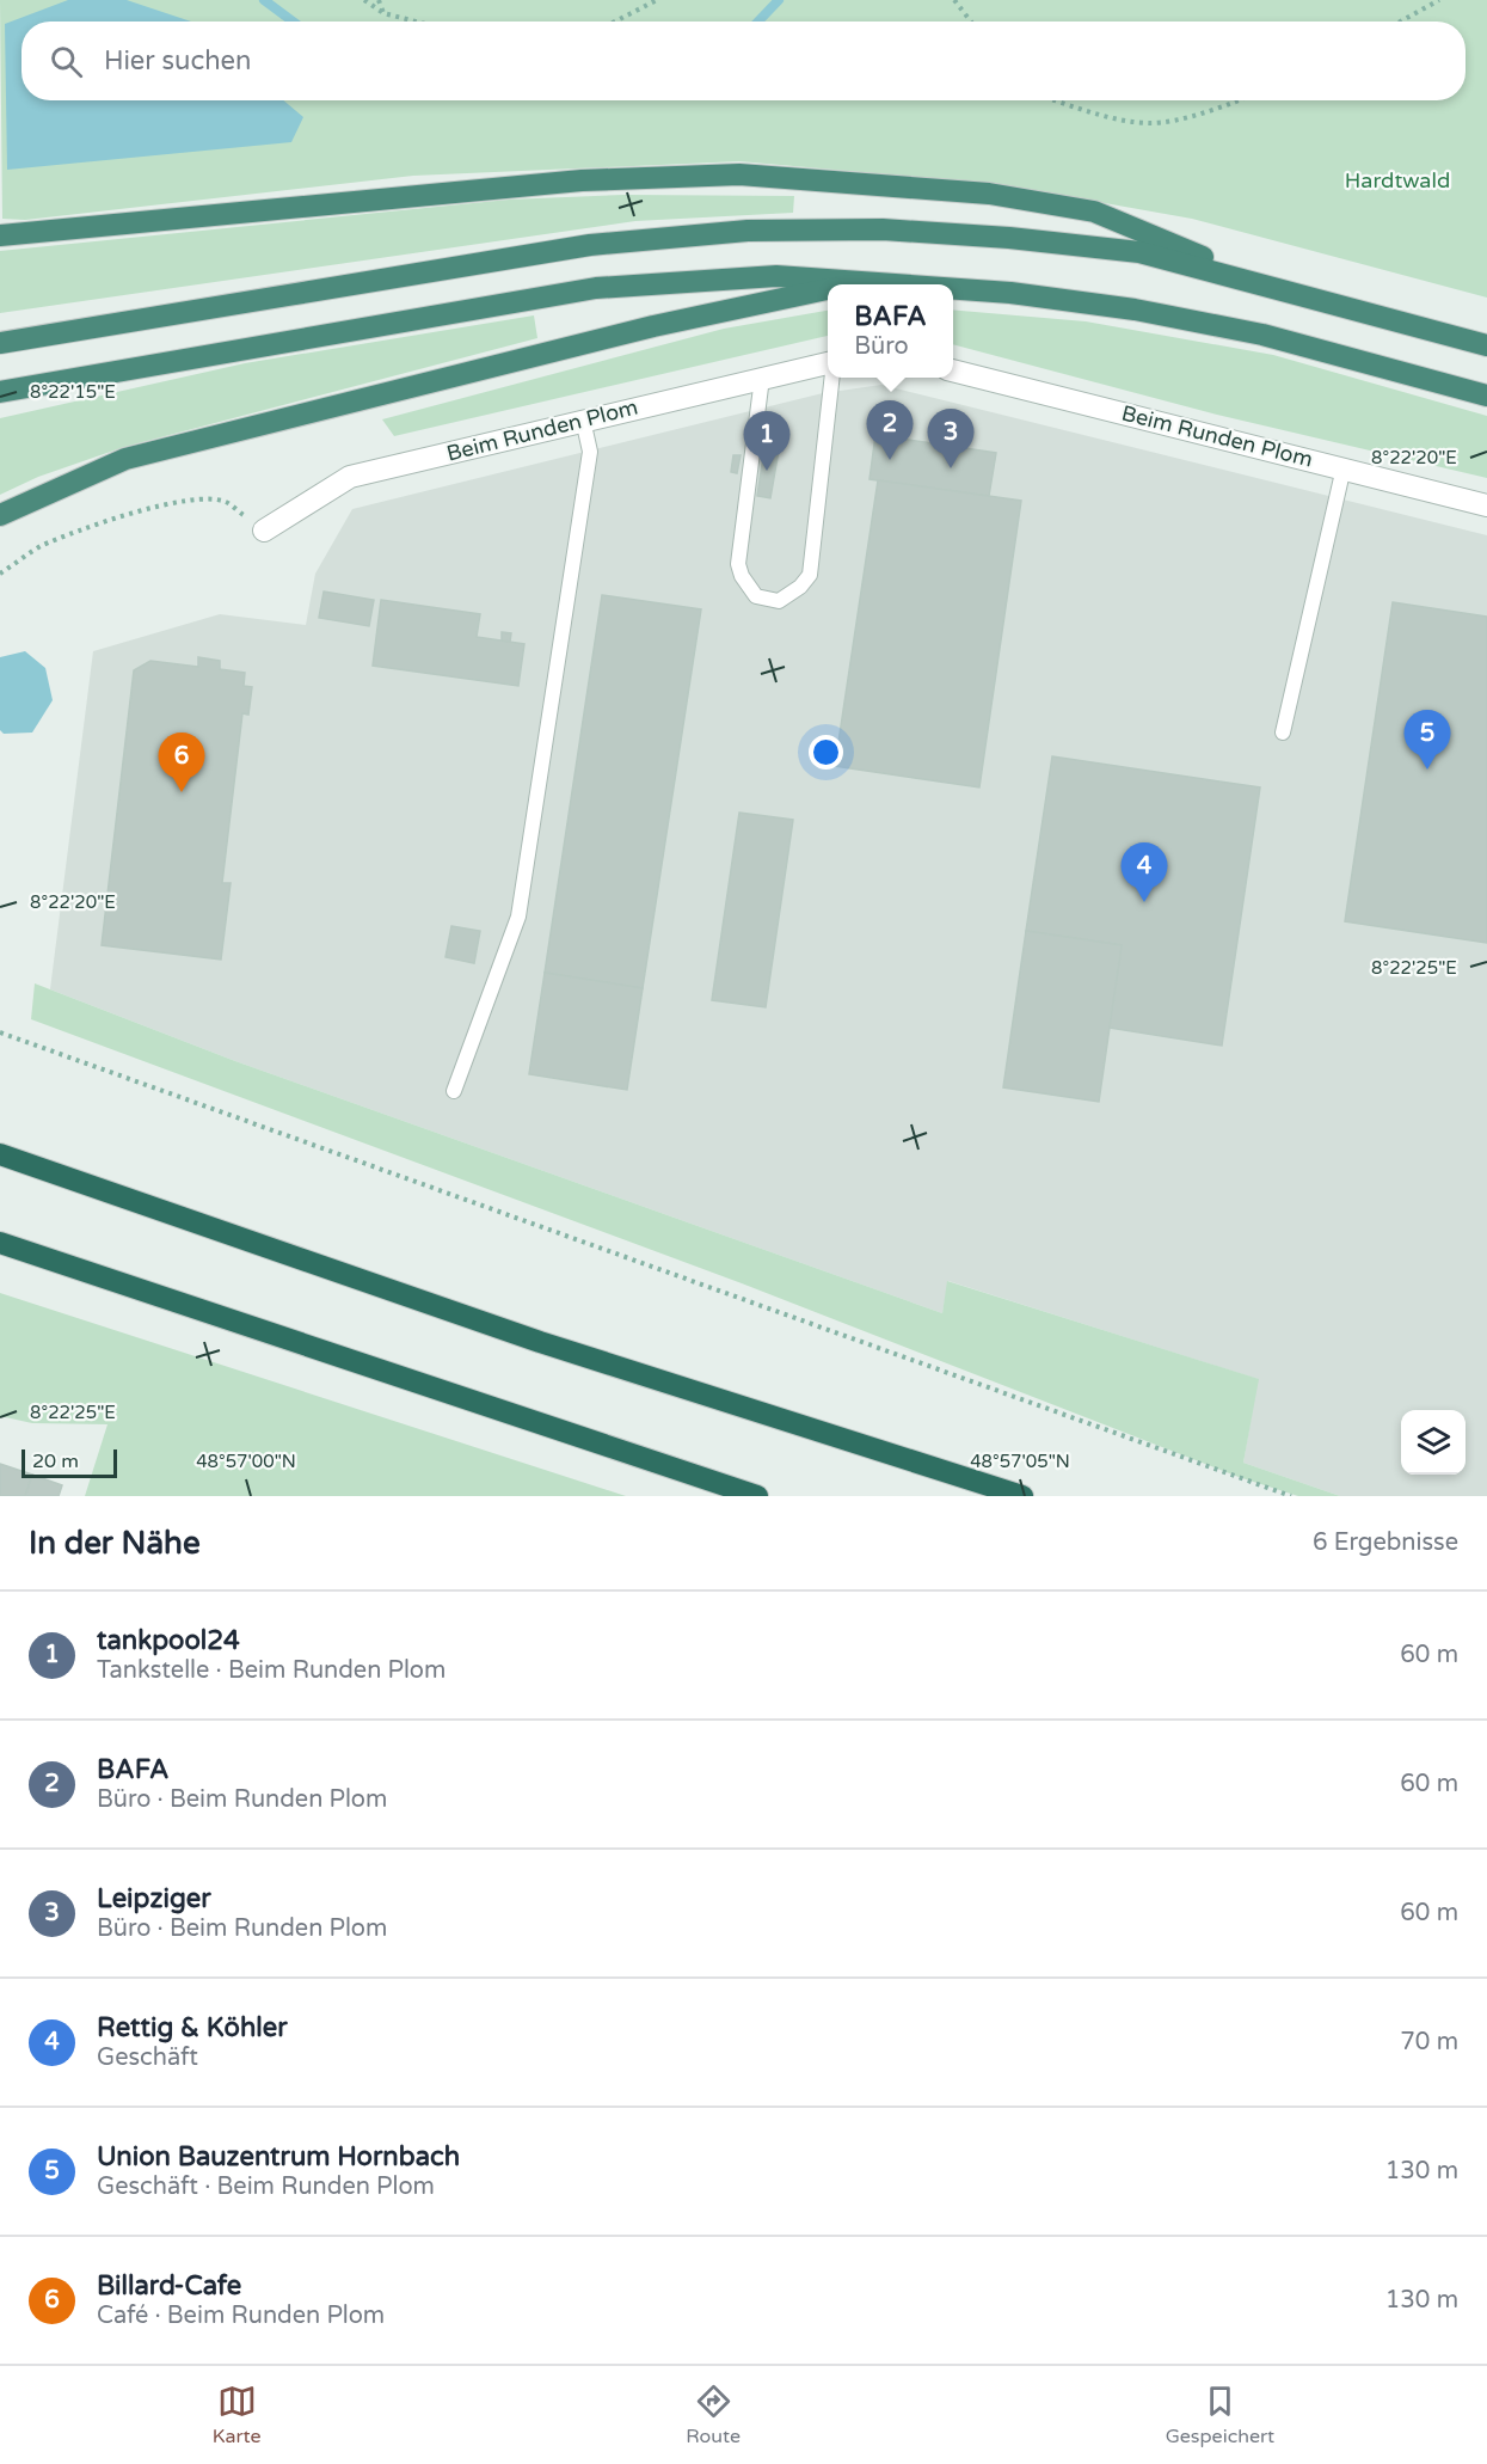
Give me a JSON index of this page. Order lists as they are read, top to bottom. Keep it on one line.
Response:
{"streets":{"street":["Beim Runden Plom"]},"parks":["Hardtwald"],"scale_bar":"20 m","page":{"search":"Hier suchen","popup":["BAFA","Büro"],"pins":["2","3","1","5","6","4"],"scale":"20 m","heading":["In der Nähe","6 Ergebnisse"],"list":[{"mark":"1","name":"tankpool24","note":"Tankstelle · Beim Runden Plom","value":"60 m"},{"mark":"2","name":"BAFA","note":"Büro · Beim Runden Plom","value":"60 m"},{"mark":"3","name":"Leipziger","note":"Büro · Beim Runden Plom","value":"60 m"},{"mark":"4","name":"Rettig & Köhler","note":"Geschäft","value":"70 m"},{"mark":"5","name":"Union Bauzentrum Hornbach","note":"Geschäft · Beim Runden Plom","value":"130 m"},{"mark":"6","name":"Billard-Cafe","note":"Café · Beim Runden Plom","value":"130 m"}],"nav":["Karte","Route","Gespeichert"]},"coordinates":["8°22'15\"E","8°22'20\"E","8°22'25\"E","48°57'00\"N","48°57'05\"N"]}
